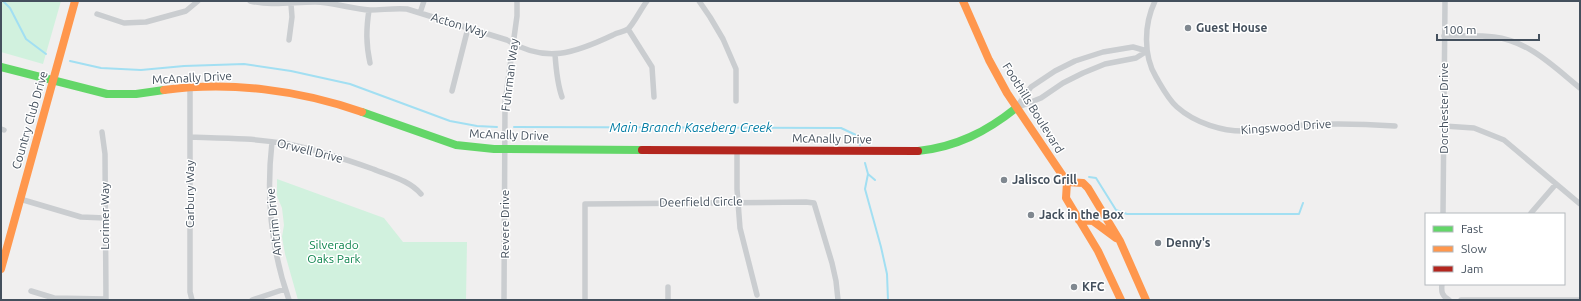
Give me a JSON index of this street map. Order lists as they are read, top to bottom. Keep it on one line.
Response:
{"streets":{"street":["Acton Way","Fuhrman Way","McAnally Drive","Foothills Boulevard","Dorchester Drive","Country Club Drive","Kingswood Drive","Orwell Drive","Carbury Way","Deerfield Circle","Lorimer Way","Antrim Drive","Revere Drive"]},"crossings":[["Acton Way","Fuhrman Way"],["Fuhrman Way","McAnally Drive"],["Fuhrman Way","Revere Drive"],["McAnally Drive","Foothills Boulevard"],["McAnally Drive","Country Club Drive"],["McAnally Drive","Kingswood Drive"],["McAnally Drive","Carbury Way"],["McAnally Drive","Revere Drive"],["Orwell Drive","Carbury Way"],["Orwell Drive","Antrim Drive"]],"water":["Main Branch Kaseberg Creek"],"parks":["Silverado Oaks Park"],"places":["Guest House","Jalisco Grill","Jack in the Box","Denny's","KFC"],"legend":["Fast","Slow","Jam"],"scale_bar":"100 m"}
